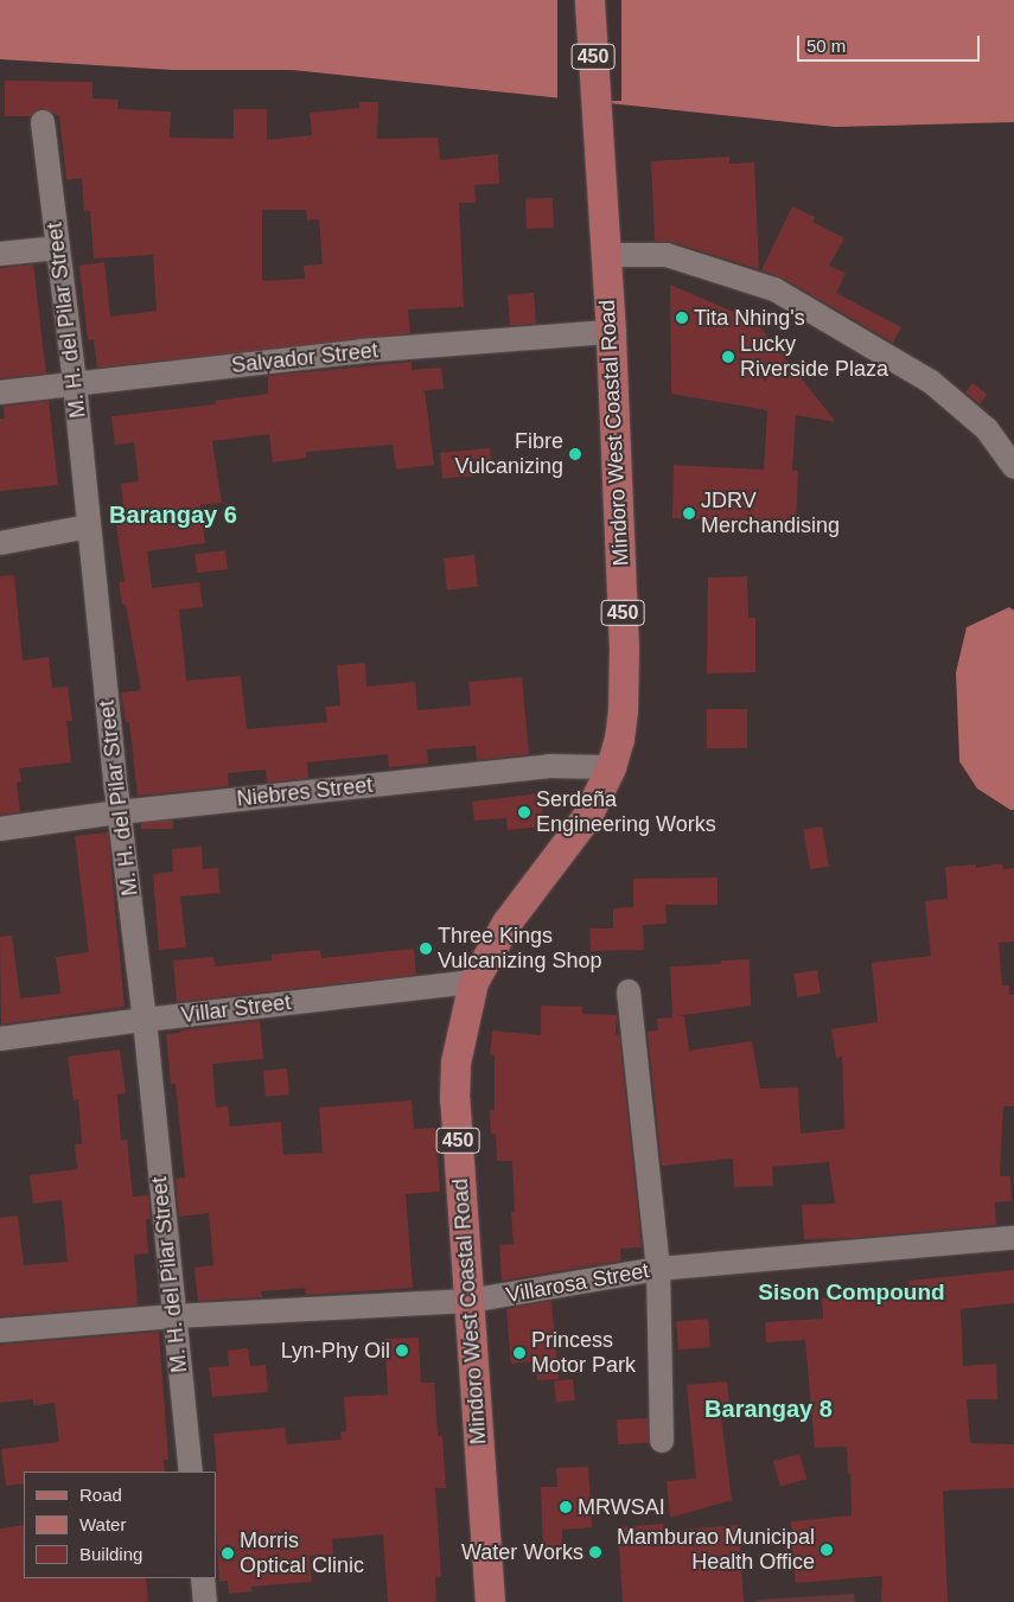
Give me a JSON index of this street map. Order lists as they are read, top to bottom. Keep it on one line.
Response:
{"streets":{"main road":["450","Mindoro West Coastal Road"],"street":["M. H. del Pilar Street","Salvador Street","Niebres Street","Villar Street","Villarosa Street"]},"crossings":[["M. H. del Pilar Street","Salvador Street"],["M. H. del Pilar Street","Niebres Street"],["M. H. del Pilar Street","Villar Street"],["M. H. del Pilar Street","Villarosa Street"],["Salvador Street","Mindoro West Coastal Road"],["Mindoro West Coastal Road","Niebres Street"],["Mindoro West Coastal Road","Villar Street"],["Mindoro West Coastal Road","Villarosa Street"]],"districts":["Barangay 6","Sison Compound","Barangay 8"],"places":["Tita Nhing's","Lucky Riverside Plaza","Fibre Vulcanizing","JDRV Merchandising","Serdeña Engineering Works","Three Kings Vulcanizing Shop","Lyn-Phy Oil","Princess Motor Park","MRWSAI","Mamburao Municipal Health Office","Water Works","Morris Optical Clinic"],"legend":["Road","Water","Building"],"scale_bar":"50 m"}
